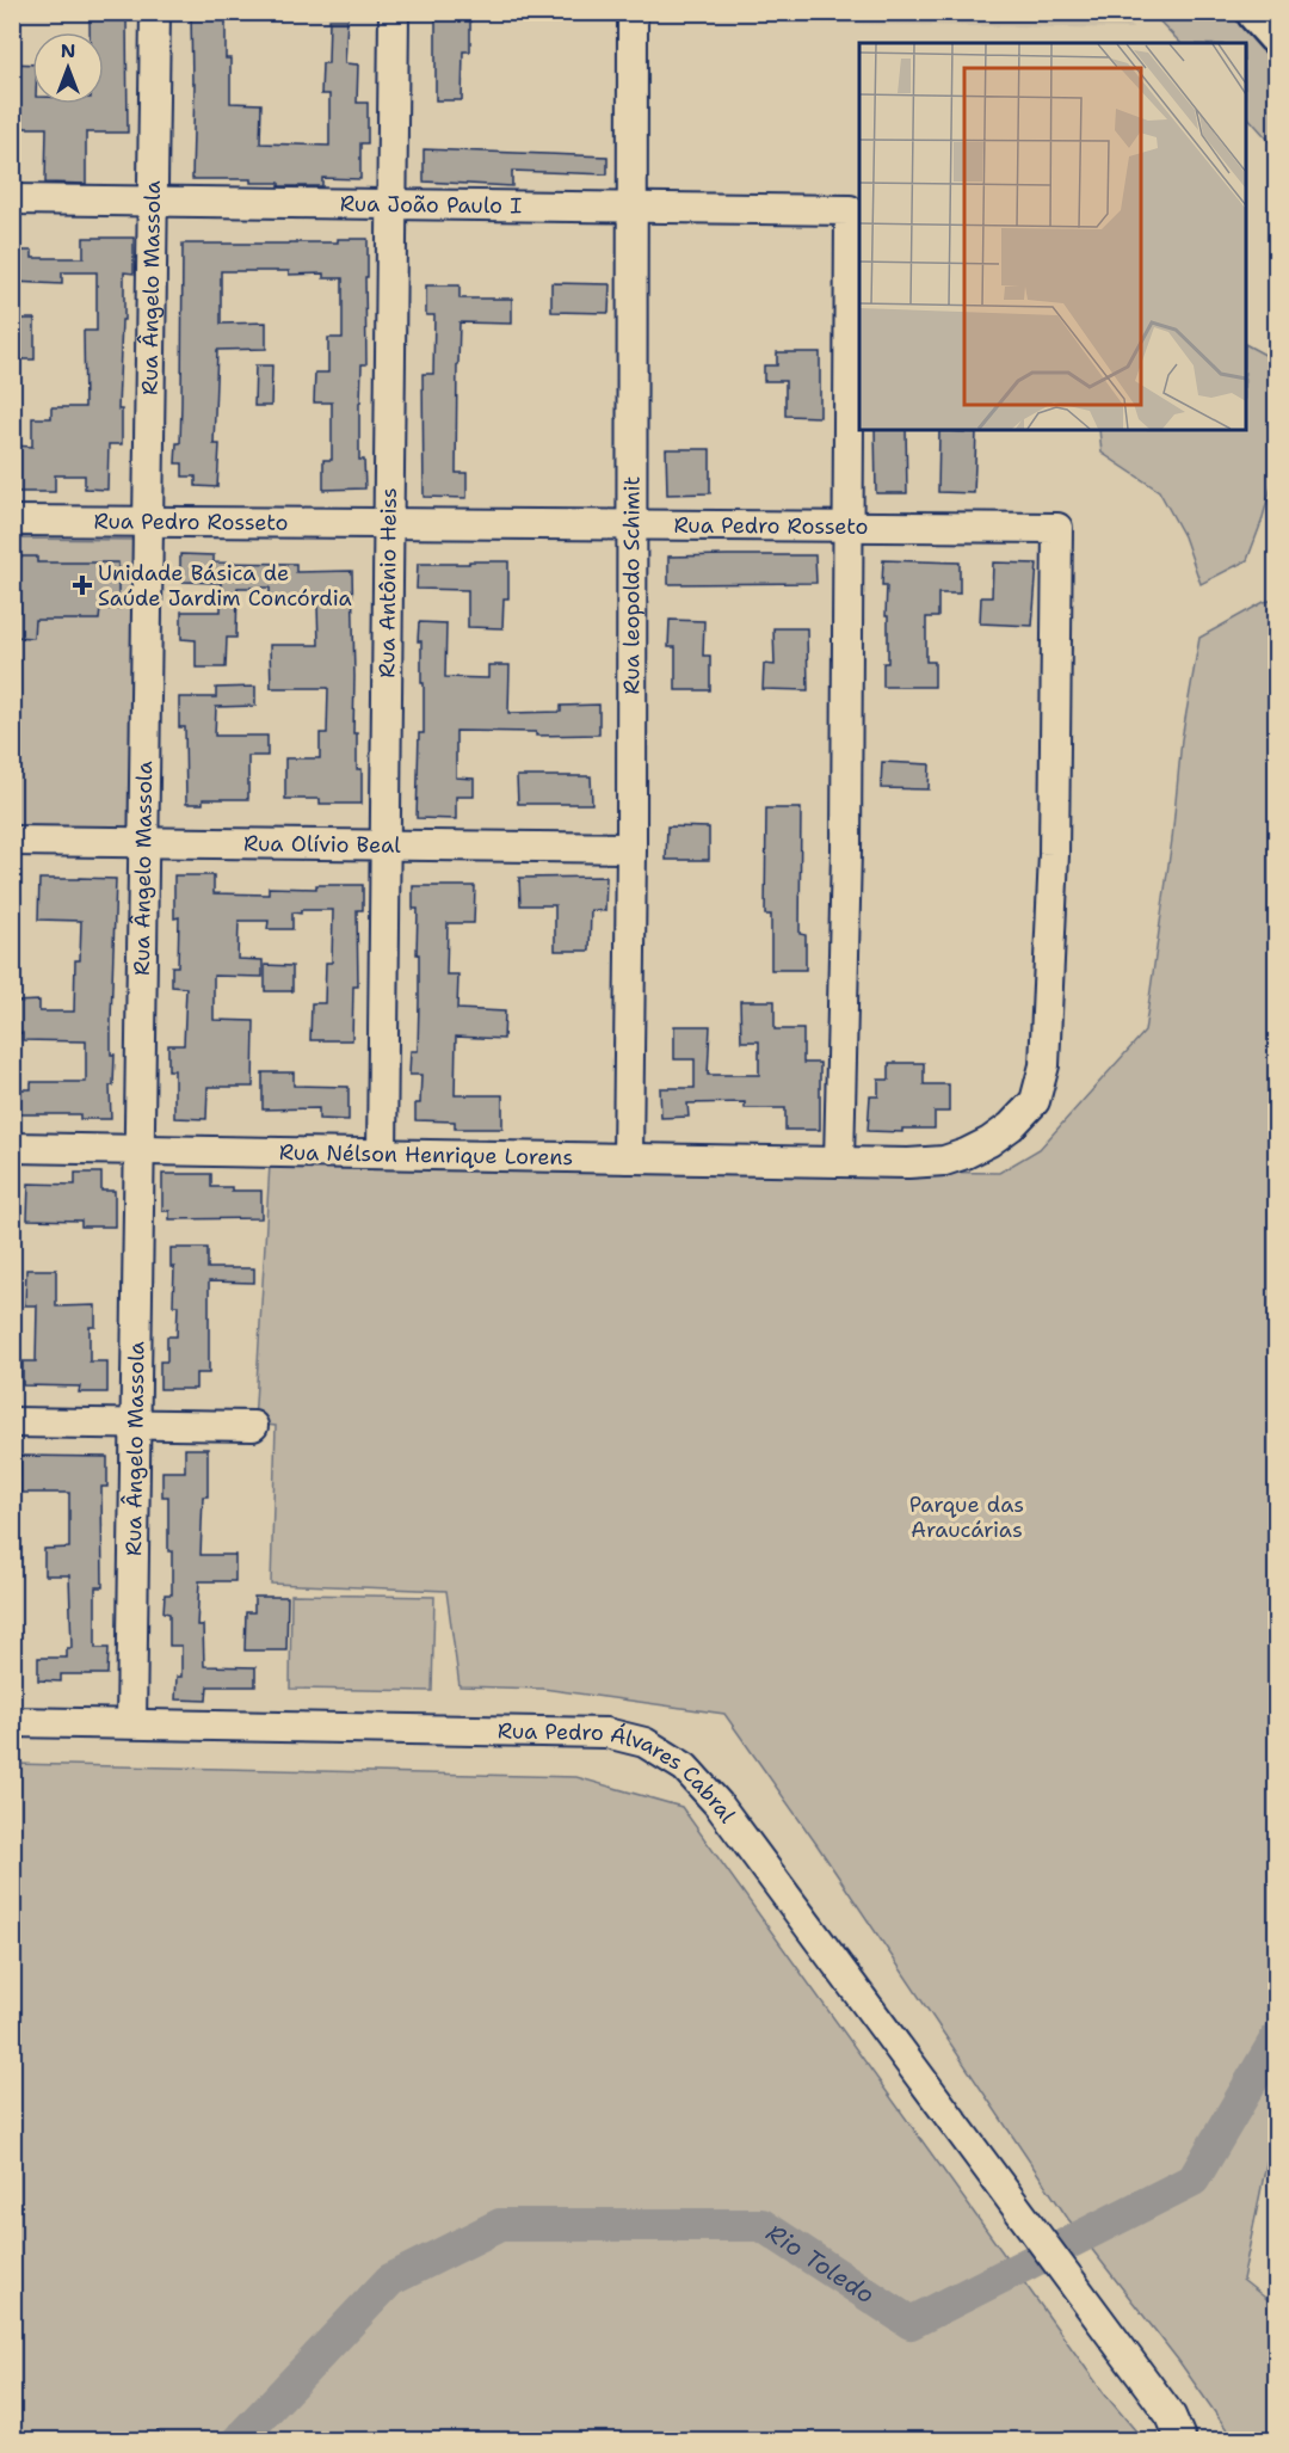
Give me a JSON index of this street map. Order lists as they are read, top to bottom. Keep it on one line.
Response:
{"streets":{"street":["Rua João Paulo I","Rua Ângelo Massola","Rua Pedro Rosseto","Rua Antônio Heiss","Rua leopoldo Schimit","Rua Olívio Beal","Rua Nélson Henrique Lorens","Rua Pedro Álvares Cabral"]},"crossings":[["Rua João Paulo I","Rua Ângelo Massola"],["Rua João Paulo I","Rua Pedro Rosseto"],["Rua João Paulo I","Rua Antônio Heiss"],["Rua João Paulo I","Rua leopoldo Schimit"],["Rua Ângelo Massola","Rua Pedro Rosseto"],["Rua Ângelo Massola","Rua Olívio Beal"],["Rua Ângelo Massola","Rua Nélson Henrique Lorens"],["Rua Ângelo Massola","Rua Pedro Álvares Cabral"],["Rua Pedro Rosseto","Rua Antônio Heiss"],["Rua Pedro Rosseto","Rua leopoldo Schimit"],["Rua Pedro Rosseto","Rua Nélson Henrique Lorens"],["Rua Antônio Heiss","Rua Olívio Beal"],["Rua Antônio Heiss","Rua Nélson Henrique Lorens"],["Rua leopoldo Schimit","Rua Olívio Beal"],["Rua leopoldo Schimit","Rua Nélson Henrique Lorens"]],"water":["Rio Toledo"],"parks":["Parque das Araucárias"],"places":{"health":["Unidade Básica de Saúde Jardim Concórdia"]},"north":"top"}
